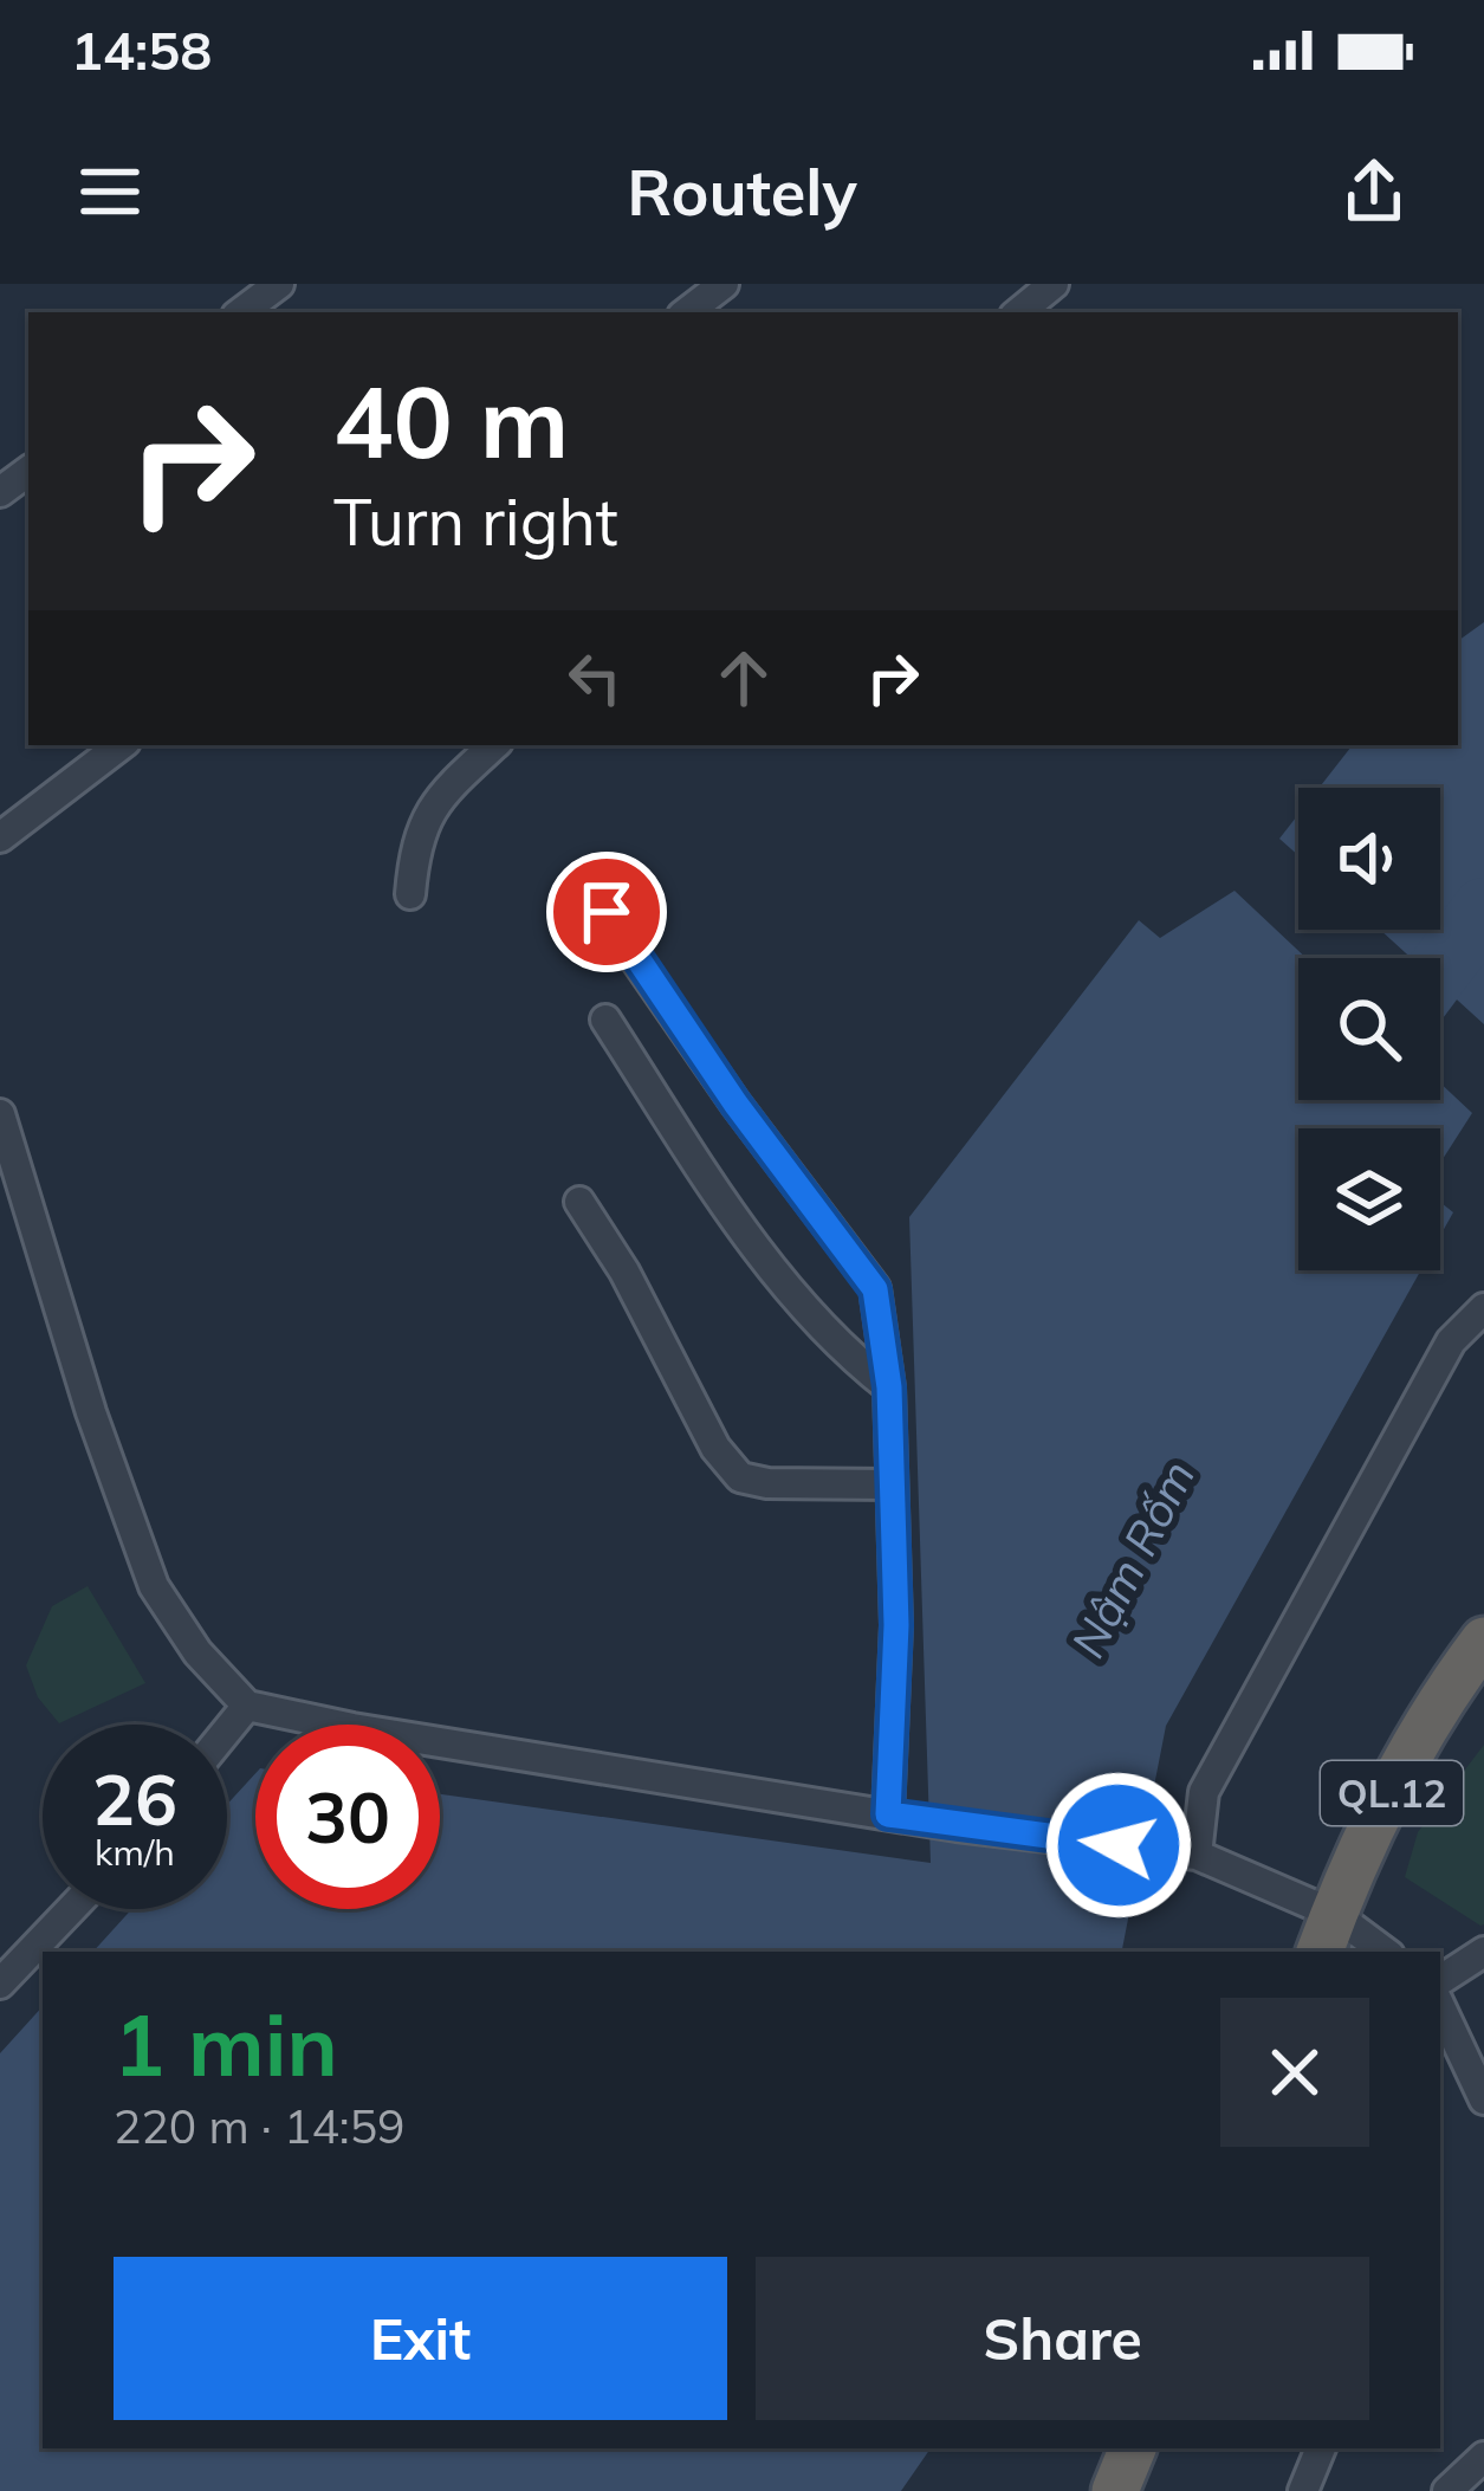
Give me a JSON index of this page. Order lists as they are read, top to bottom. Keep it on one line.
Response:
{"streets":{"highway":["QL.12"]},"water":["Nậm Rốm"],"page":{"status":"14:58","header":"Routely","turn":["40 m","Turn right"],"speed":"26 km/h","limit":"30","heading":["1 min","220 m · 14:59"],"buttons":["Exit","Share"]}}
